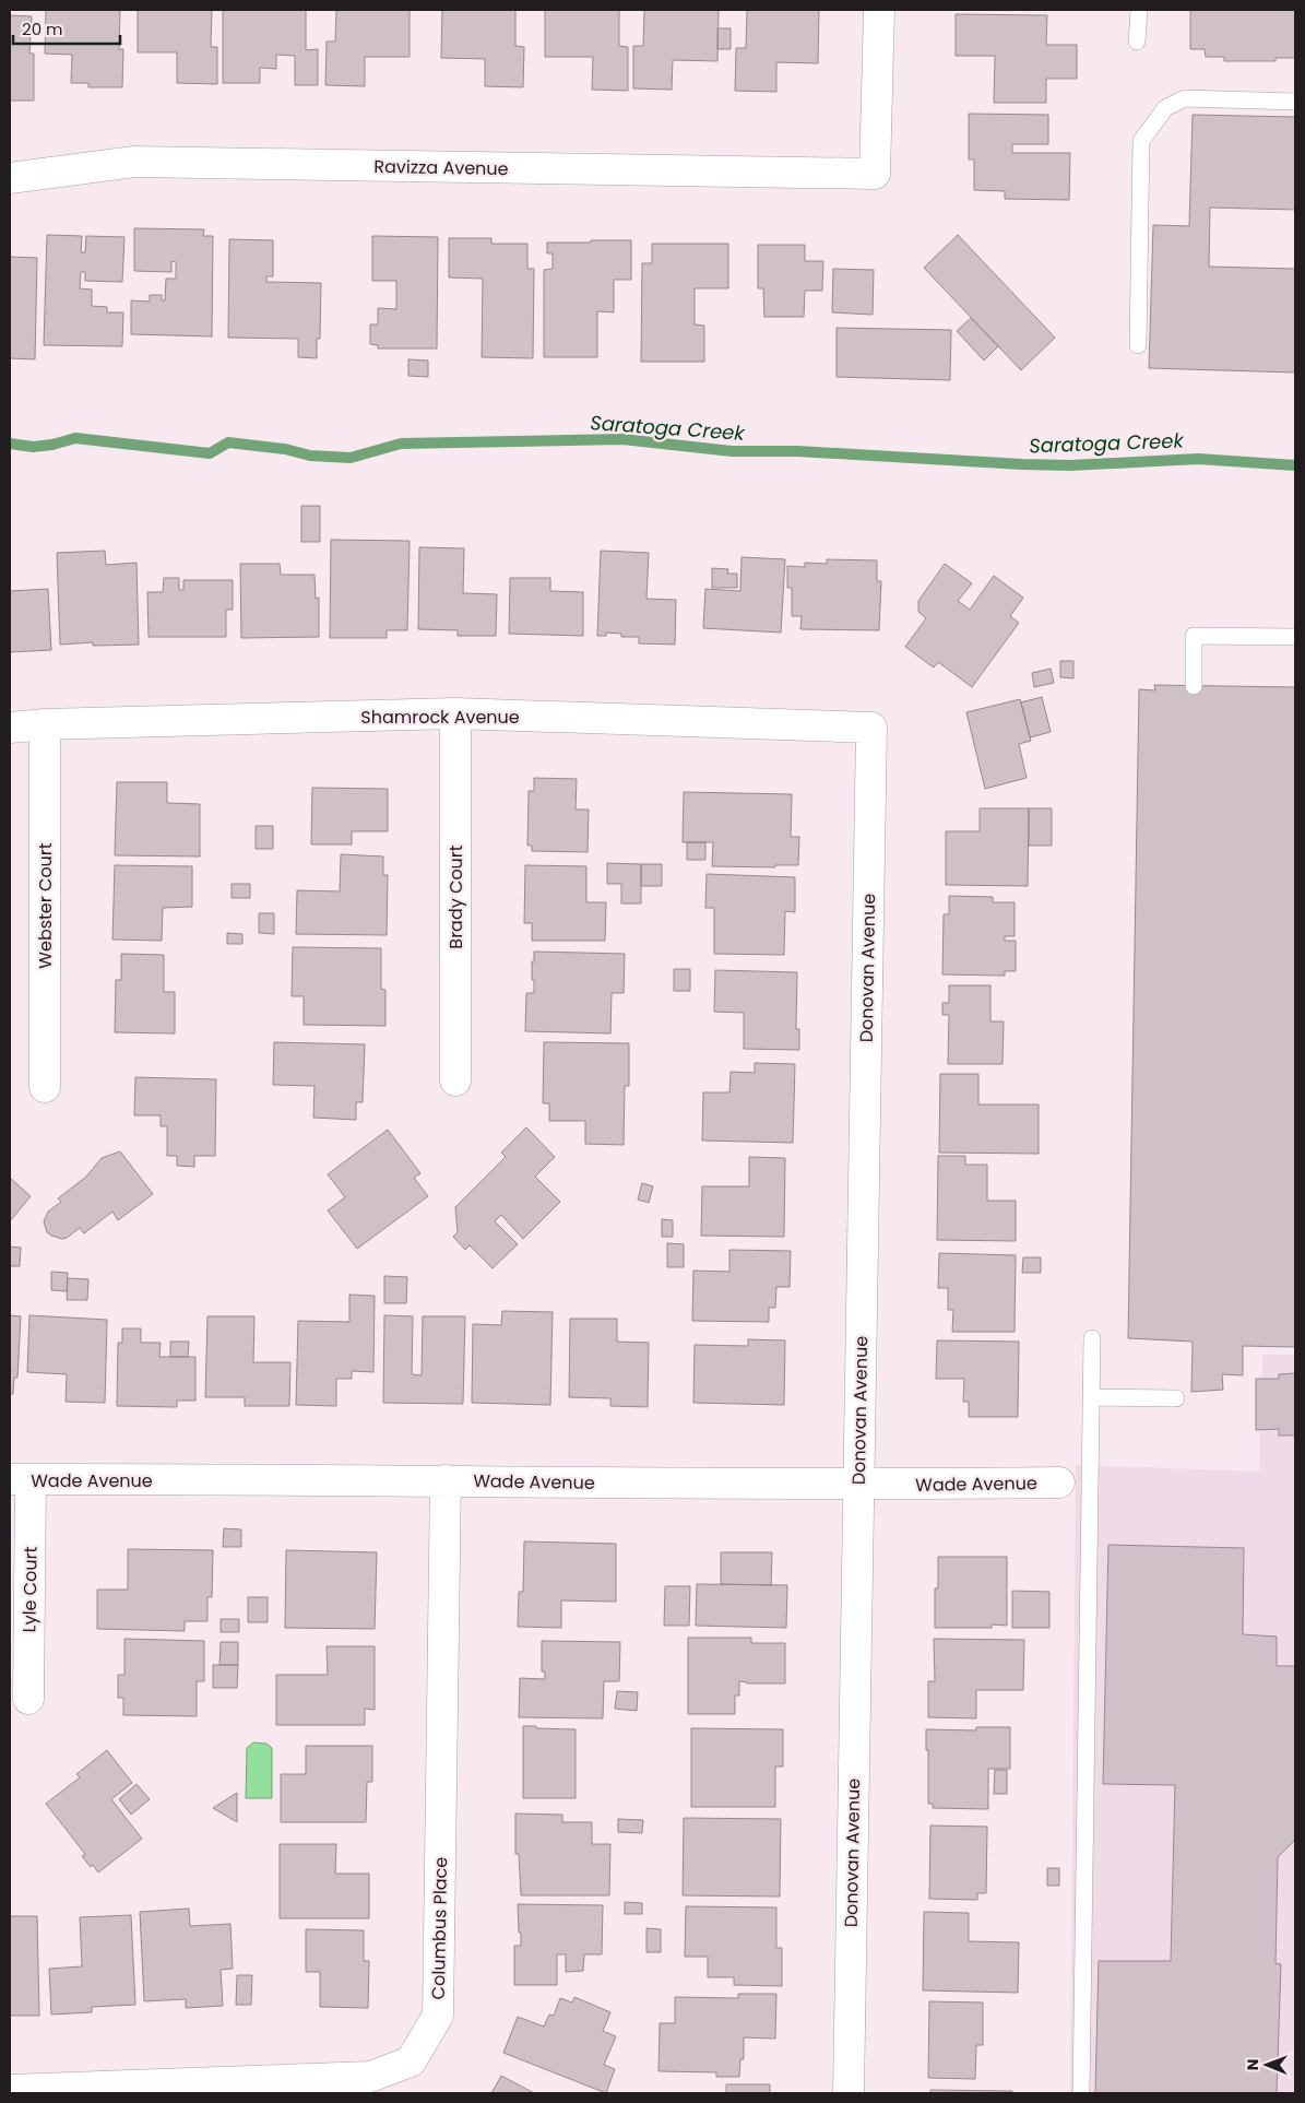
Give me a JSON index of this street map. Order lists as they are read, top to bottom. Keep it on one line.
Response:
{"streets":{"street":["Ravizza Avenue","Shamrock Avenue","Brady Court","Webster Court","Donovan Avenue","Wade Avenue","Lyle Court","Columbus Place"]},"crossings":[["Shamrock Avenue","Brady Court"],["Shamrock Avenue","Webster Court"],["Shamrock Avenue","Donovan Avenue"],["Donovan Avenue","Wade Avenue"],["Wade Avenue","Lyle Court"],["Wade Avenue","Columbus Place"]],"water":["Saratoga Creek"],"scale_bar":"20 m","north":"left"}
